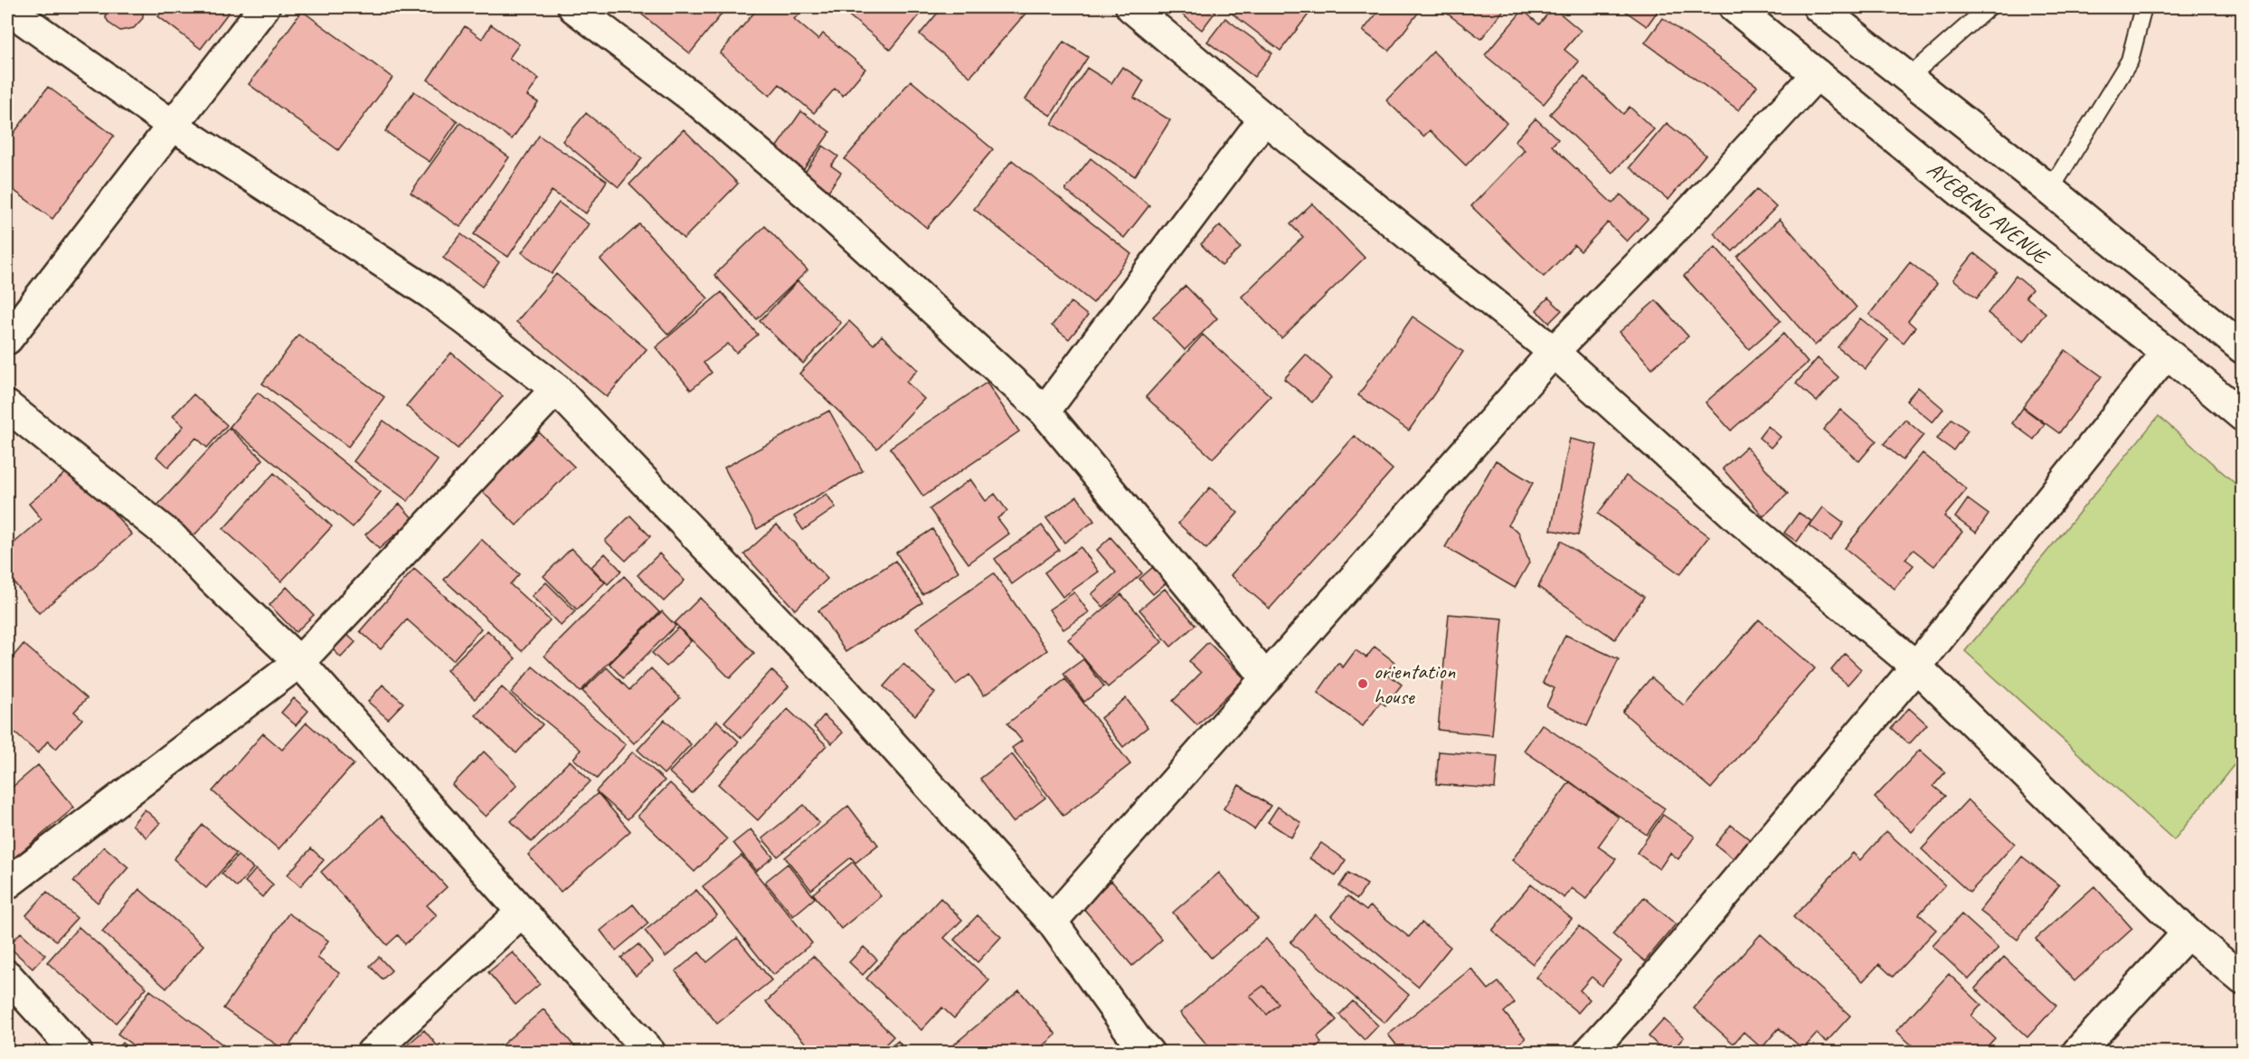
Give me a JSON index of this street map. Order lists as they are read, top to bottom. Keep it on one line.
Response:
{"streets":{"street":["AYEBENG AVENUE"]},"places":["orientation house"]}
